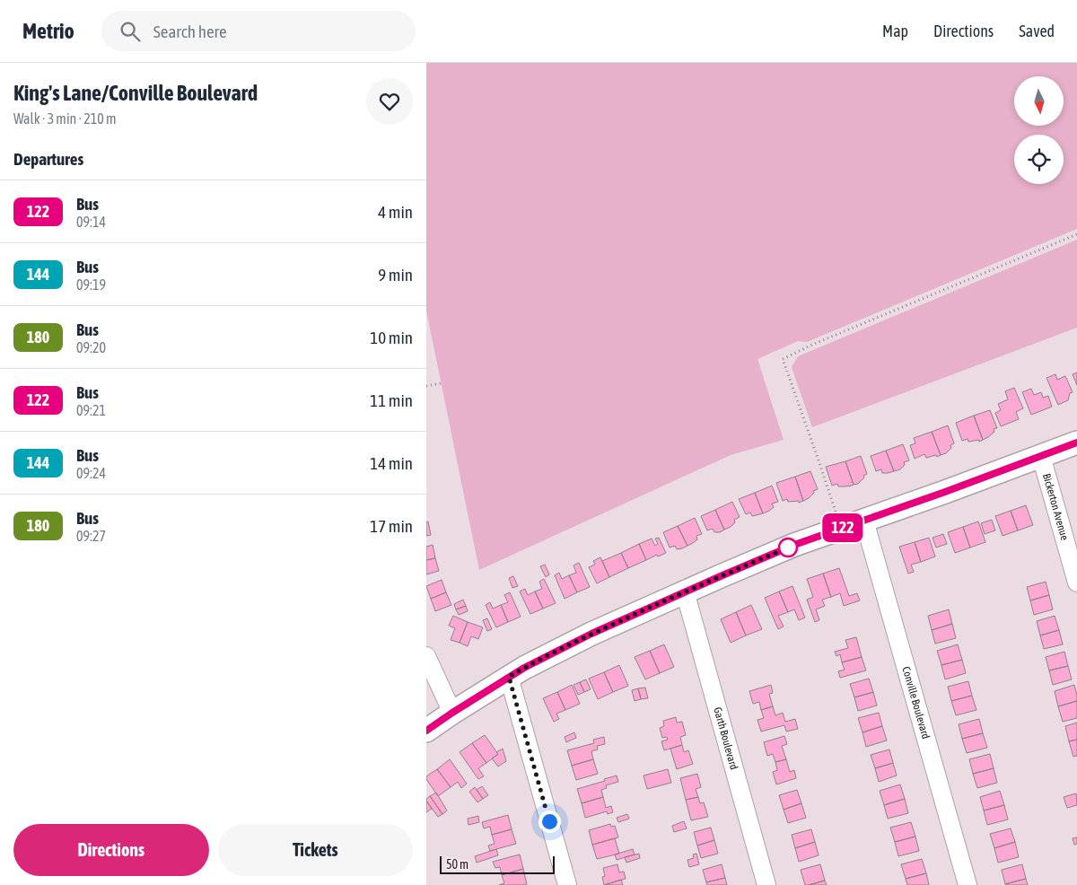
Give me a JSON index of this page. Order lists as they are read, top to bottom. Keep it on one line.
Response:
{"streets":{"street":["Bickerton Avenue","Conville Boulevard","Garth Boulevard"]},"lines":["bus line 122"],"scale_bar":"50 m","north":"bottom","page":{"header":"Metrio","search":"Search here","nav":["Map","Directions","Saved"],"heading":[["King's Lane/Conville Boulevard","Walk · 3 min · 210 m"],"Departures"],"on_map":"122","list":[{"mark":"122","name":"Bus","note":"09:14","value":"4 min"},{"mark":"144","name":"Bus","note":"09:19","value":"9 min"},{"mark":"180","name":"Bus","note":"09:20","value":"10 min"},{"mark":"122","name":"Bus","note":"09:21","value":"11 min"},{"mark":"144","name":"Bus","note":"09:24","value":"14 min"},{"mark":"180","name":"Bus","note":"09:27","value":"17 min"}],"buttons":["Directions","Tickets"],"scale":"50 m"}}
